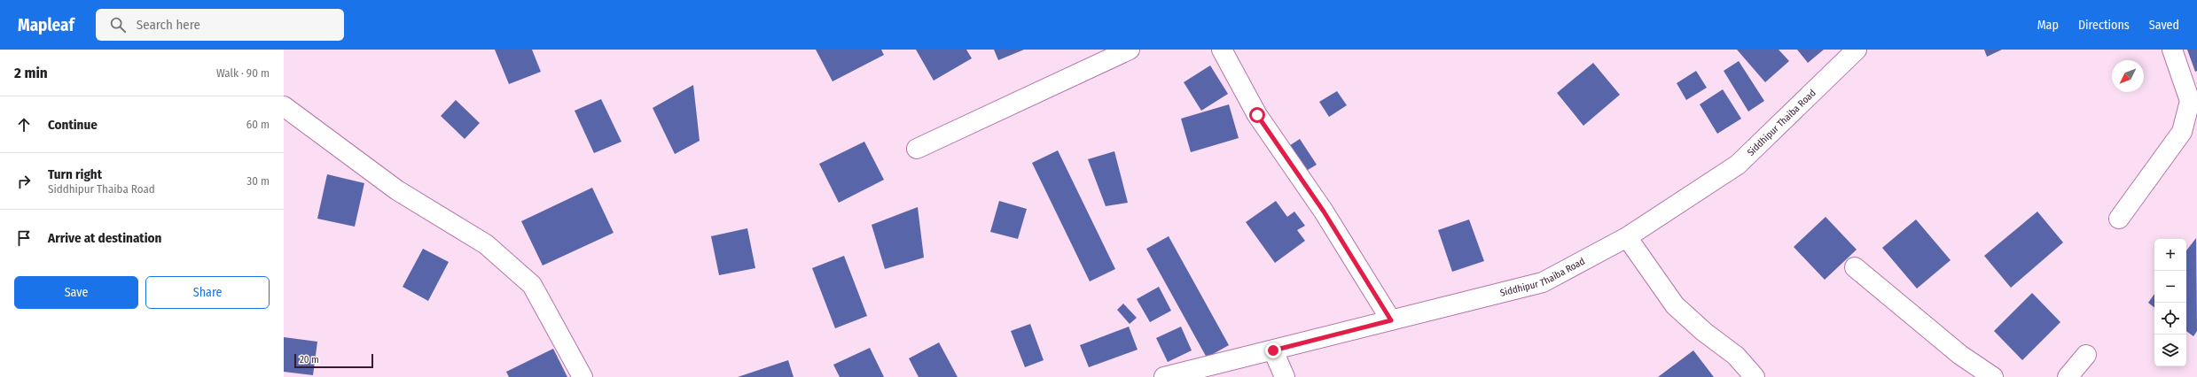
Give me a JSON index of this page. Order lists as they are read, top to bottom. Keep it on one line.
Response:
{"streets":{"street":["Siddhipur Thaiba Road"]},"scale_bar":"20 m","north":"bottom left","page":{"header":"Mapleaf","search":"Search here","nav":["Map","Directions","Saved"],"heading":["2 min","Walk · 90 m"],"list":[["Continue","60 m"],["Turn right","Siddhipur Thaiba Road","30 m"],"Arrive at destination"],"map_buttons":["+","−"],"buttons":["Save","Share"],"scale":"20 m"}}
